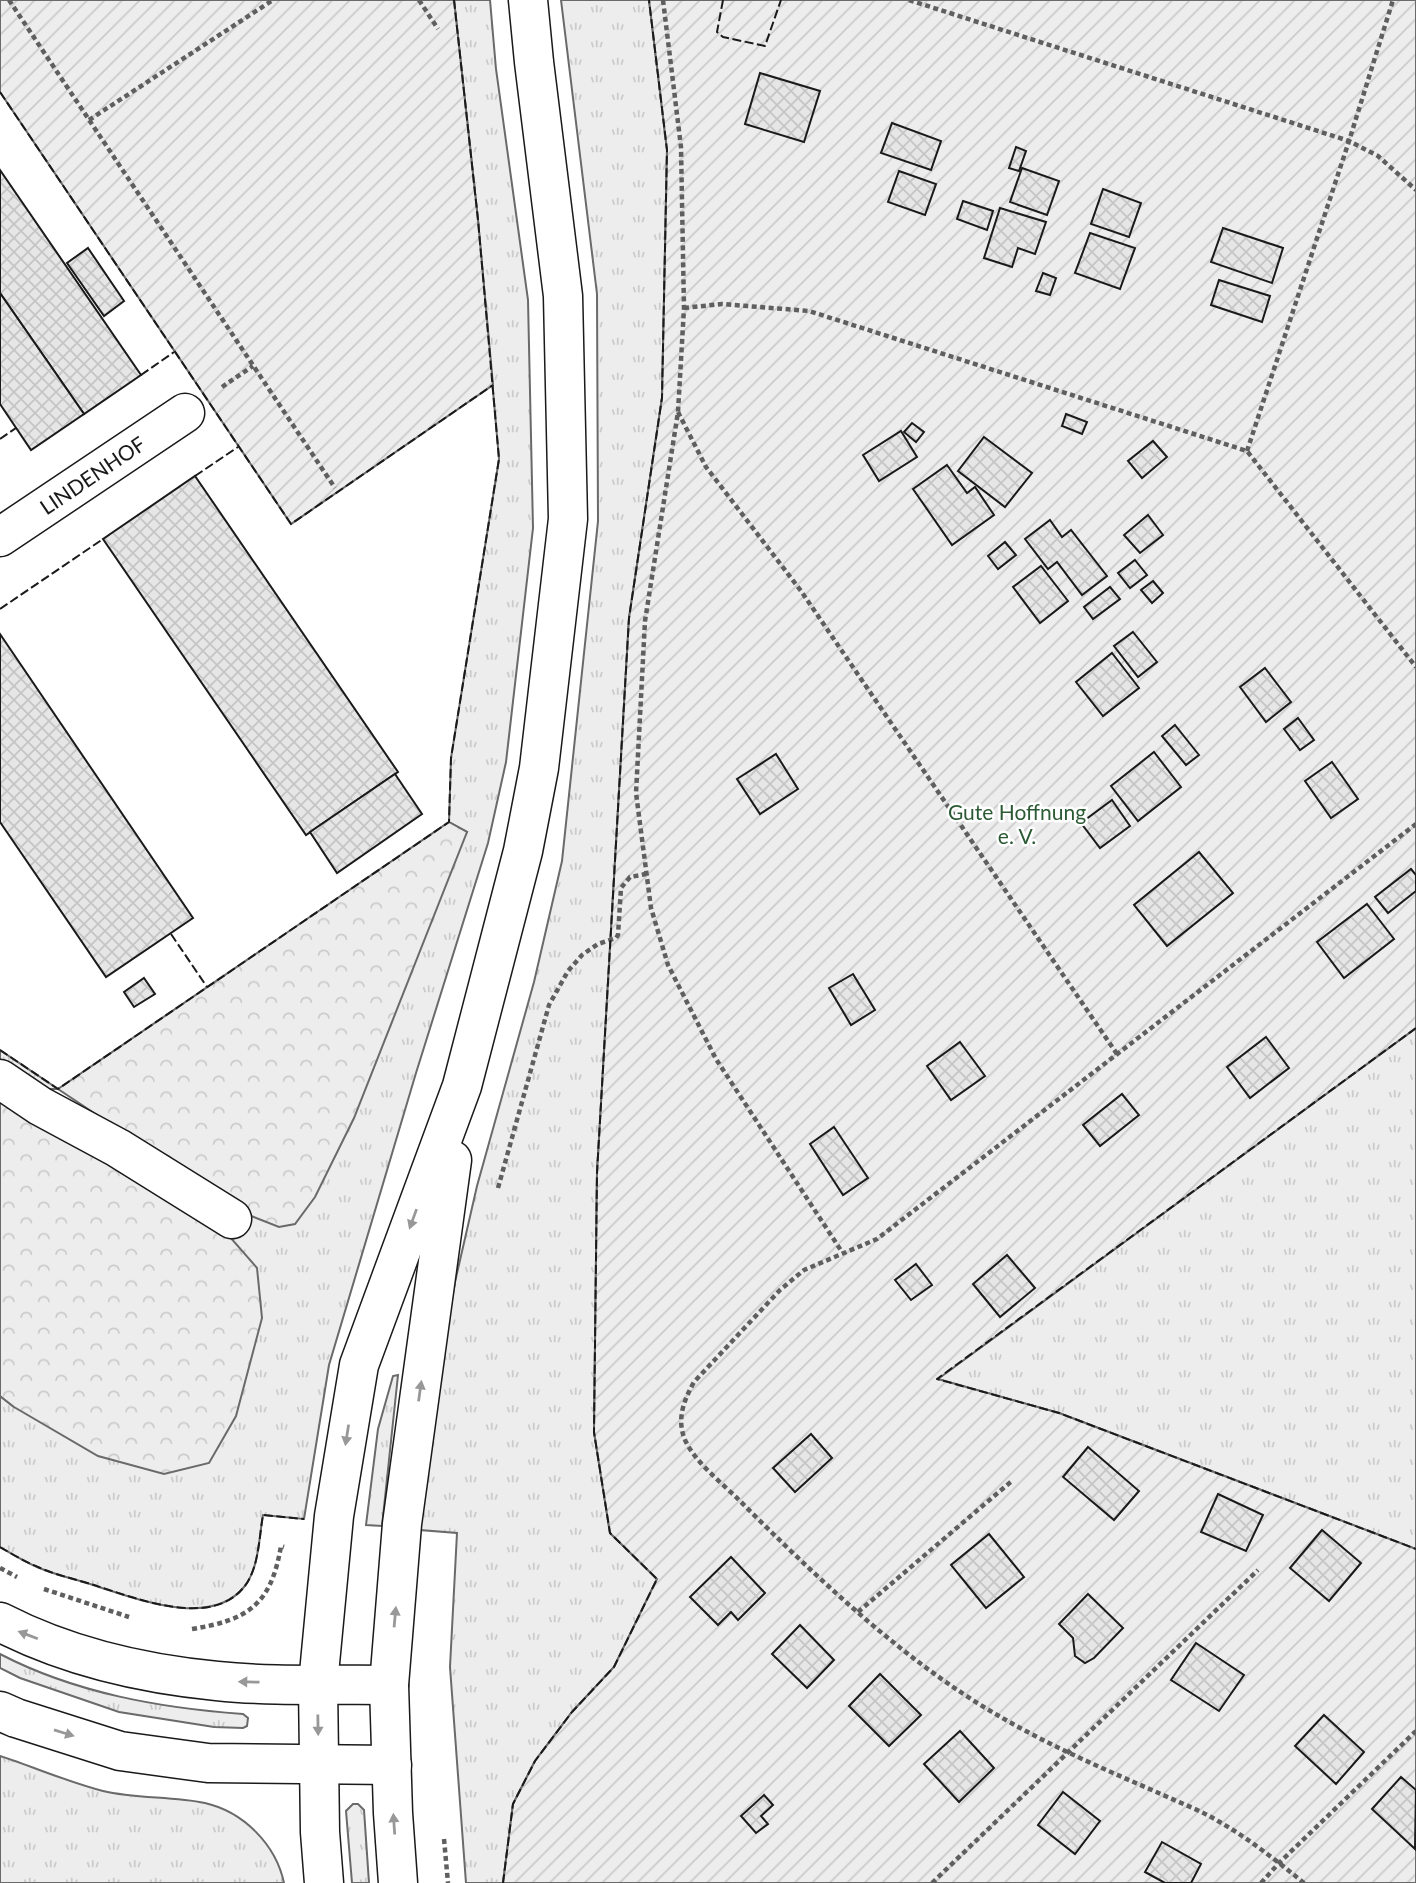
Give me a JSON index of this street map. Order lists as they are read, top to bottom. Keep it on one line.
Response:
{"streets":{"main road":["LINDENHOF"]},"parks":["Gute Hoffnung e. V."]}
